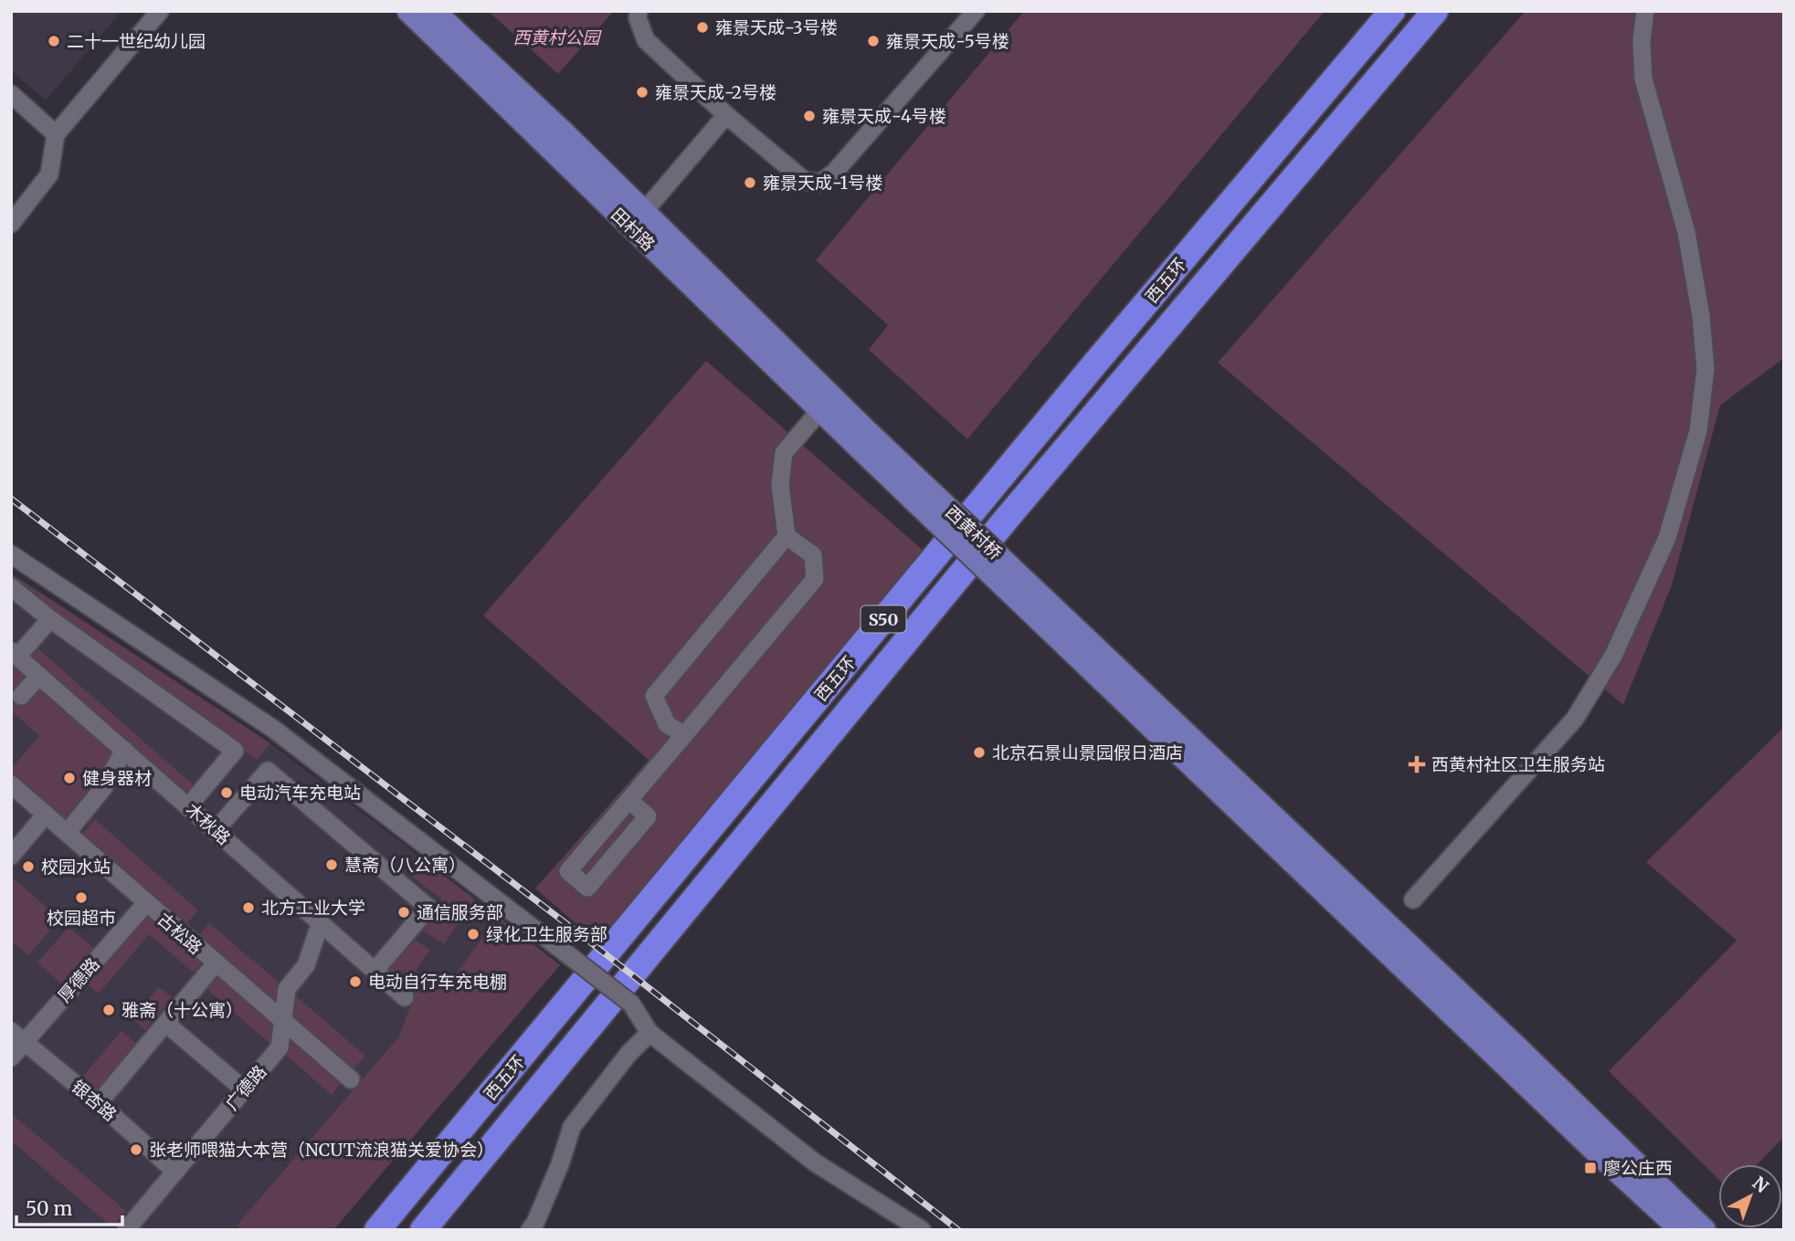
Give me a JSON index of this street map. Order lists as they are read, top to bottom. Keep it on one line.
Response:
{"streets":{"highway":["西五环","S50"],"main road":["田村路","西黄村桥"],"street":["木秋路","古松路","厚德路","广德路","银杏路"]},"crossings":[["田村路","西黄村桥"],["木秋路","广德路"],["古松路","厚德路"],["古松路","广德路"],["厚德路","银杏路"],["广德路","银杏路"]],"parks":["西黄村公园"],"places":{"other":["雍景天成-3号楼","二十一世纪幼儿园","雍景天成-5号楼","雍景天成-2号楼","雍景天成-4号楼","雍景天成-1号楼","北京石景山景园假日酒店","健身器材","电动汽车充电站","慧斋（八公寓）","校园水站","校园超市","北方工业大学","通信服务部","绿化卫生服务部","电动自行车充电棚","雅斋（十公寓）","张老师喂猫大本营（NCUT流浪猫关爱协会）"],"health":["西黄村社区卫生服务站"],"transit":["廖公庄西"]},"scale_bar":"50 m","north":"top right"}
